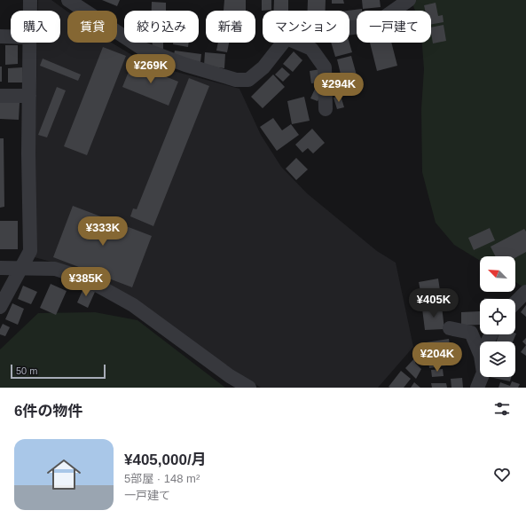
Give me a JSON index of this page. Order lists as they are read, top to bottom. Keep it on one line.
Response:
{"scale_bar":"50 m","north":"top left","page":{"chip":["購入","賃貸","絞り込み","新着","マンション","一戸建て"],"price":["¥269K","¥294K","¥333K","¥385K","¥405K","¥204K"],"scale":"50 m","heading":"6件の物件","list":[{"name":"¥405,000/月","note":"5部屋 · 148 m² · 一戸建て"}]}}
